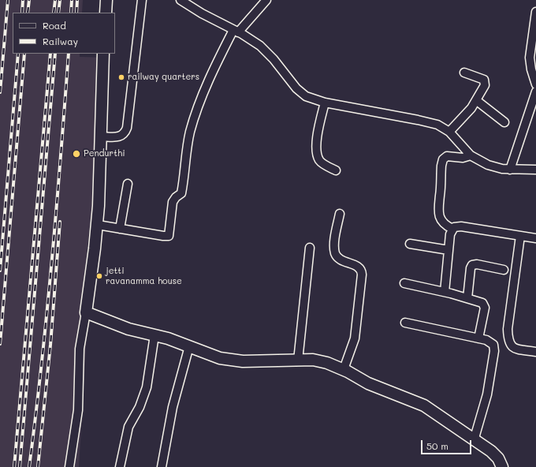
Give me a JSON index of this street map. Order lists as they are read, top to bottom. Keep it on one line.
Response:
{"places":["railway quarters","Pendurthi","jetti ravanamma house"],"legend":["Road","Railway"],"scale_bar":"50 m"}
